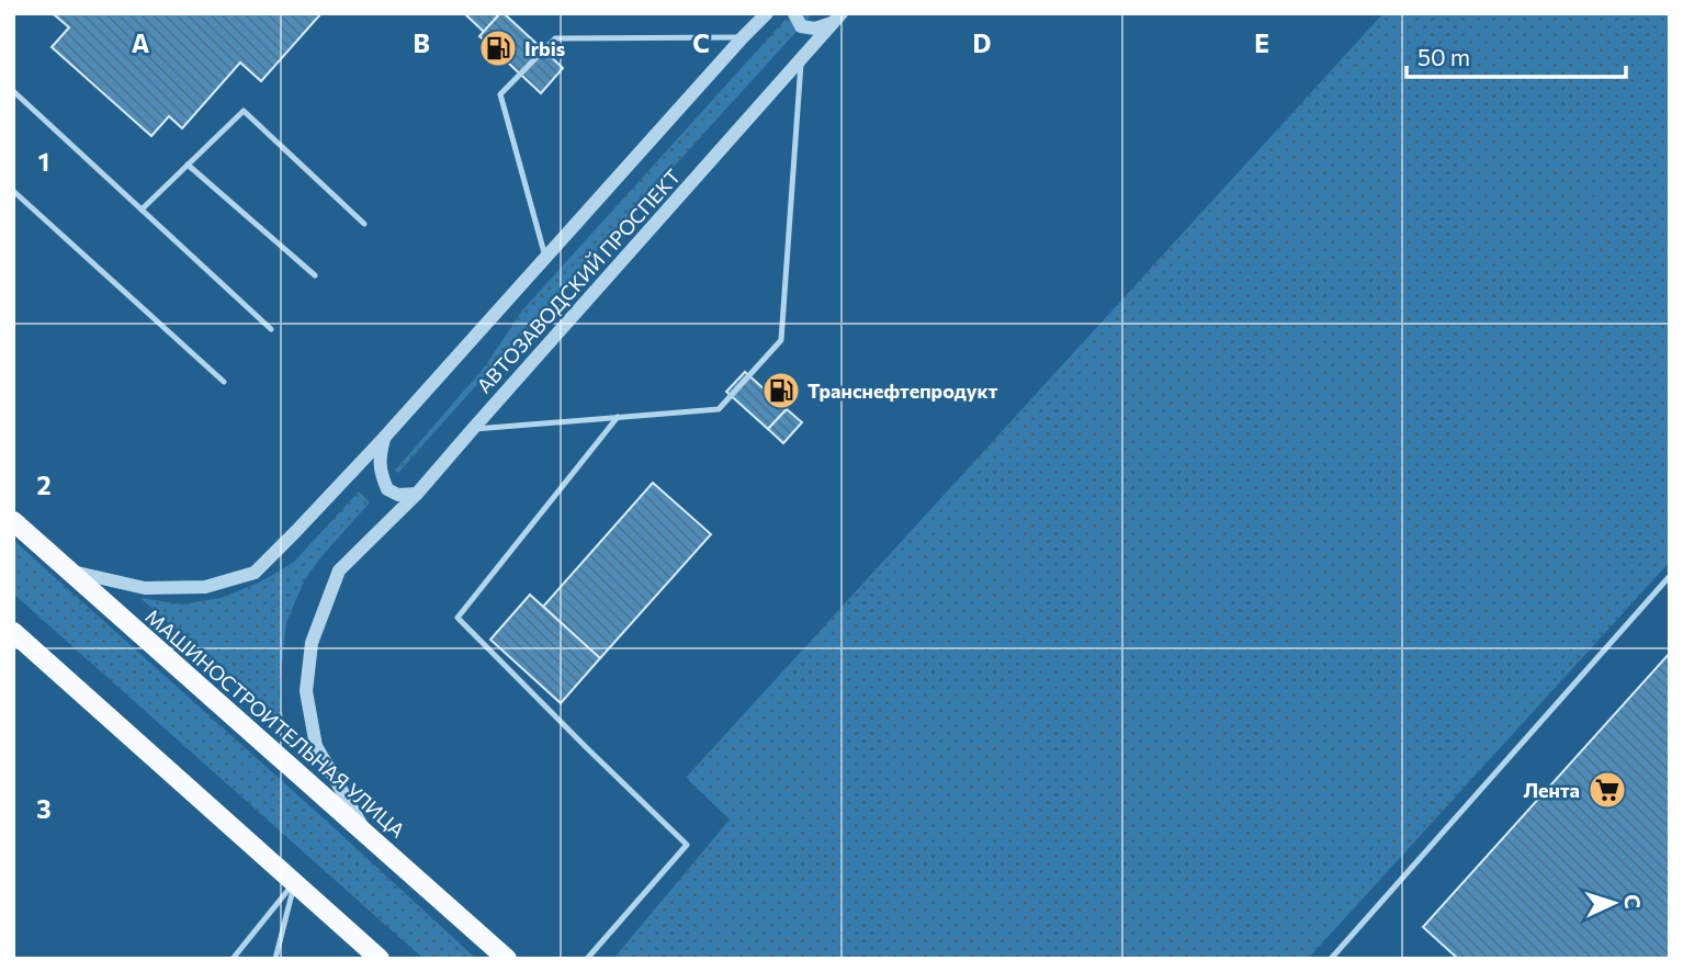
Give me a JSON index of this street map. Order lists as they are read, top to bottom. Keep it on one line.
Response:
{"streets":{"main road":["МАШИНОСТРОИТЕЛЬНАЯ УЛИЦА"],"street":["АВТОЗАВОДСКИЙ ПРОСПЕКТ"]},"crossings":[["АВТОЗАВОДСКИЙ ПРОСПЕКТ","МАШИНОСТРОИТЕЛЬНАЯ УЛИЦА"]],"places":{"fuel station":["Irbis","Транснефтепродукт"],"supermarket":["Лента"]},"scale_bar":"50 m","north":"right","grid":{"columns":["A","B","C","D","E"],"rows":["1","2","3"]}}
